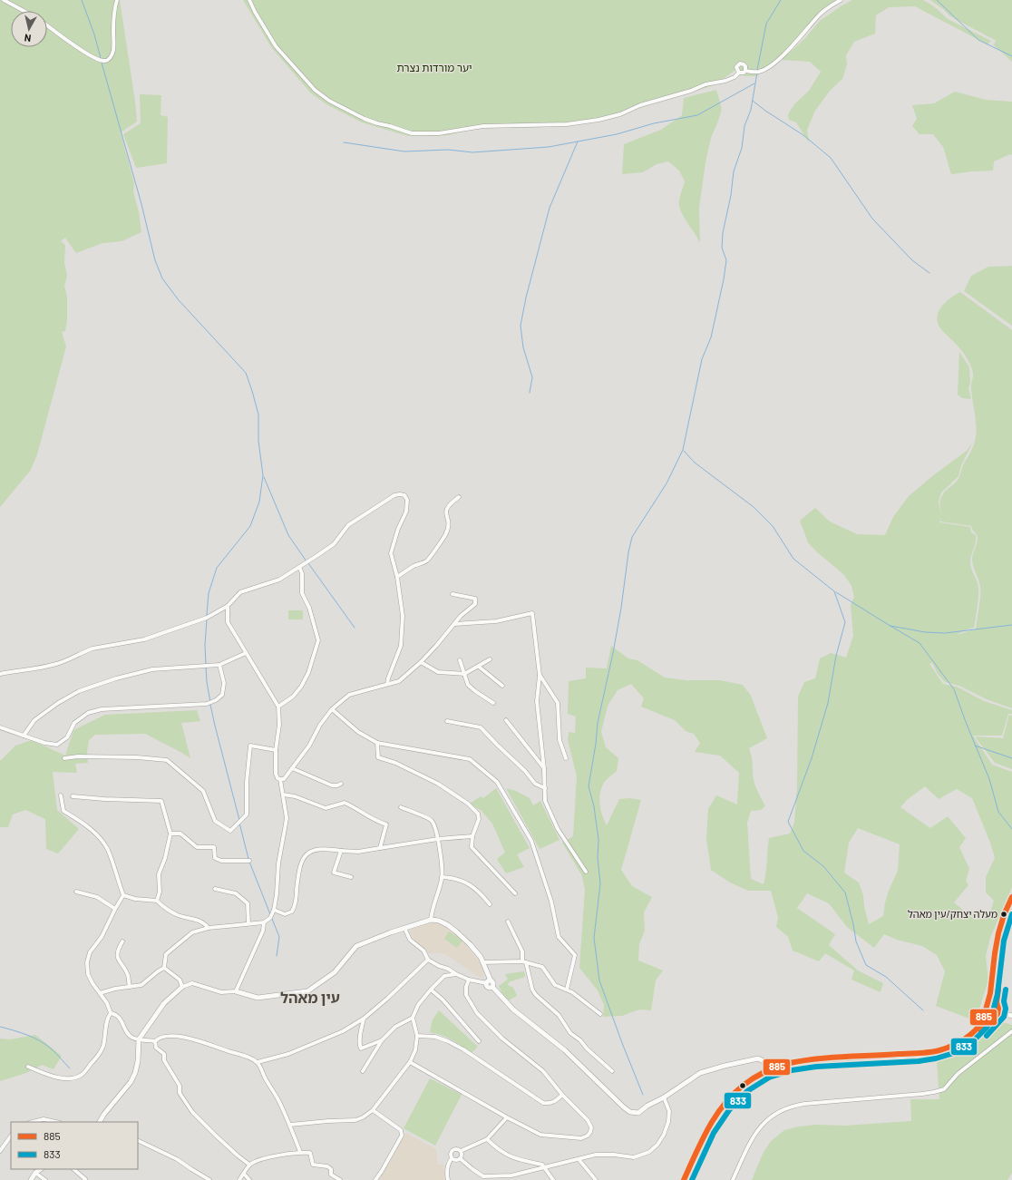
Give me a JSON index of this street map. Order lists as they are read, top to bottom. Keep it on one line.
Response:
{"districts":["עין מאהל"],"parks":["יער מורדות נצרת"],"places":["מעלה יצחק/עין מאהל"],"lines":["transit line 885","transit line 833"],"legend":["885","833"],"north":"bottom"}
